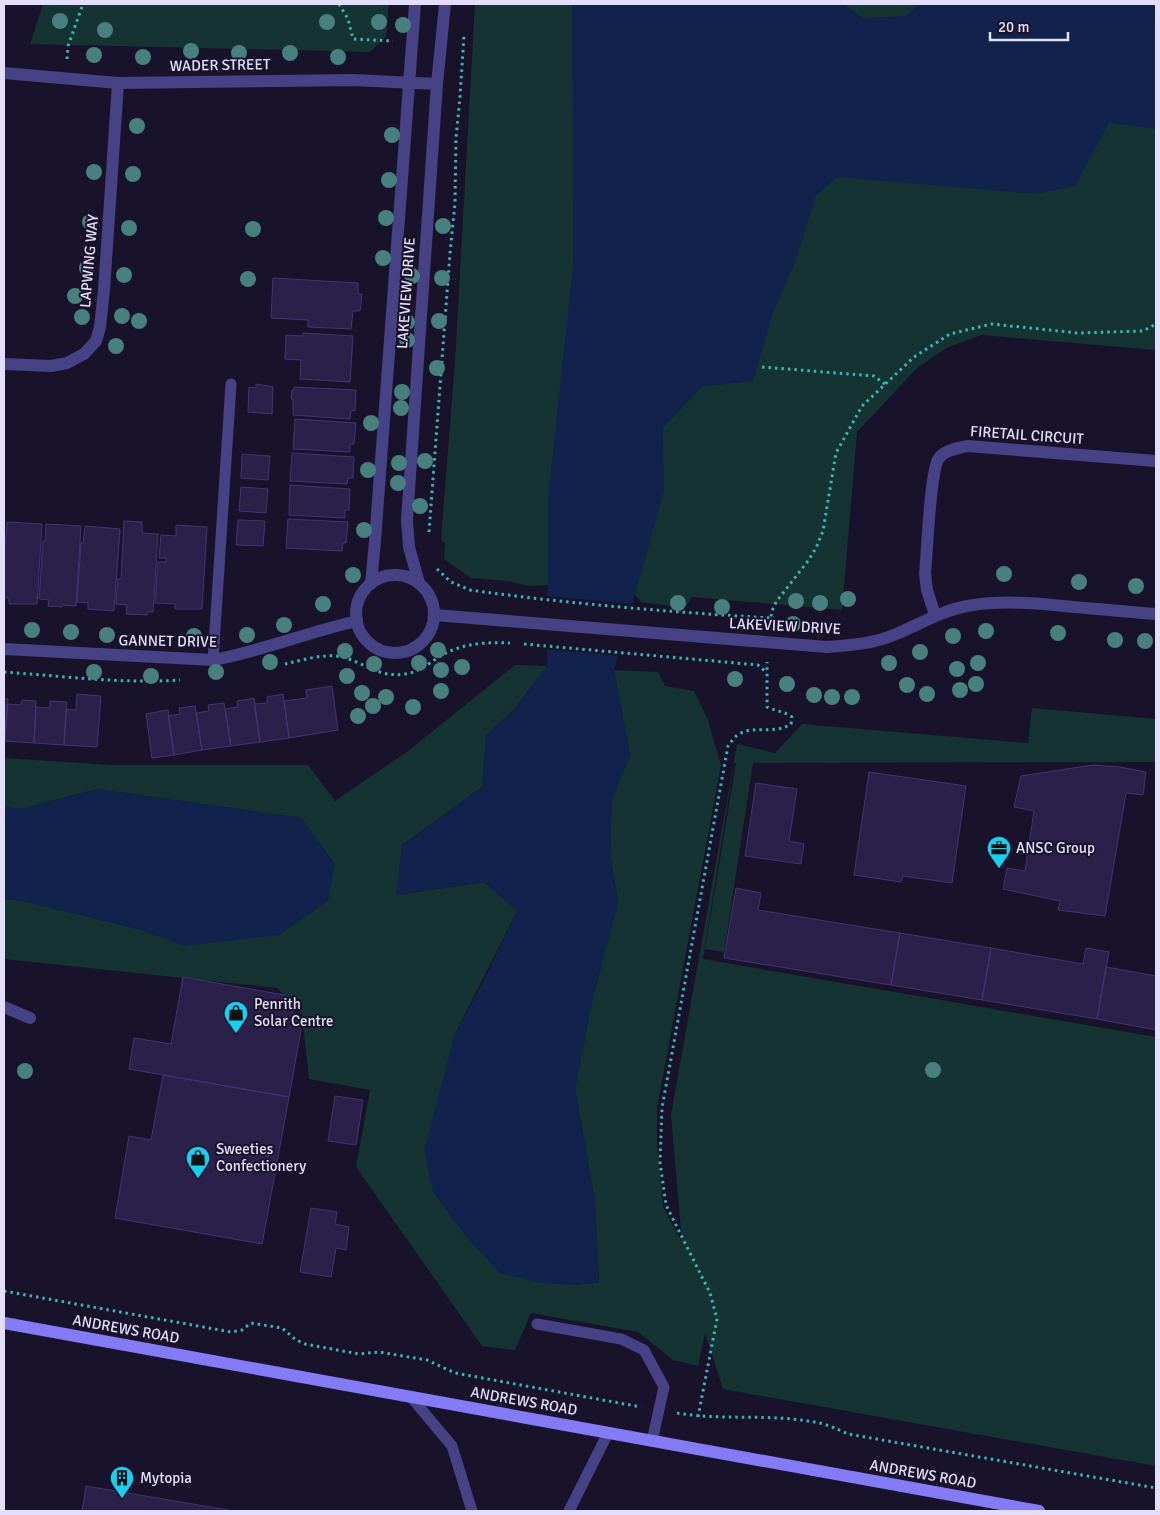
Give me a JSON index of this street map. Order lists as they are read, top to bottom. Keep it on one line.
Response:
{"streets":{"main road":["ANDREWS ROAD"],"street":["WADER STREET","LAPWING WAY","LAKEVIEW DRIVE","FIRETAIL CIRCUIT","GANNET DRIVE"]},"crossings":[["WADER STREET","LAPWING WAY"],["WADER STREET","LAKEVIEW DRIVE"],["LAKEVIEW DRIVE","FIRETAIL CIRCUIT"],["LAKEVIEW DRIVE","GANNET DRIVE"]],"places":{"office":["ANSC Group"],"shop":["Penrith Solar Centre","Sweeties Confectionery"],"building":["Mytopia"]},"scale_bar":"20 m"}
